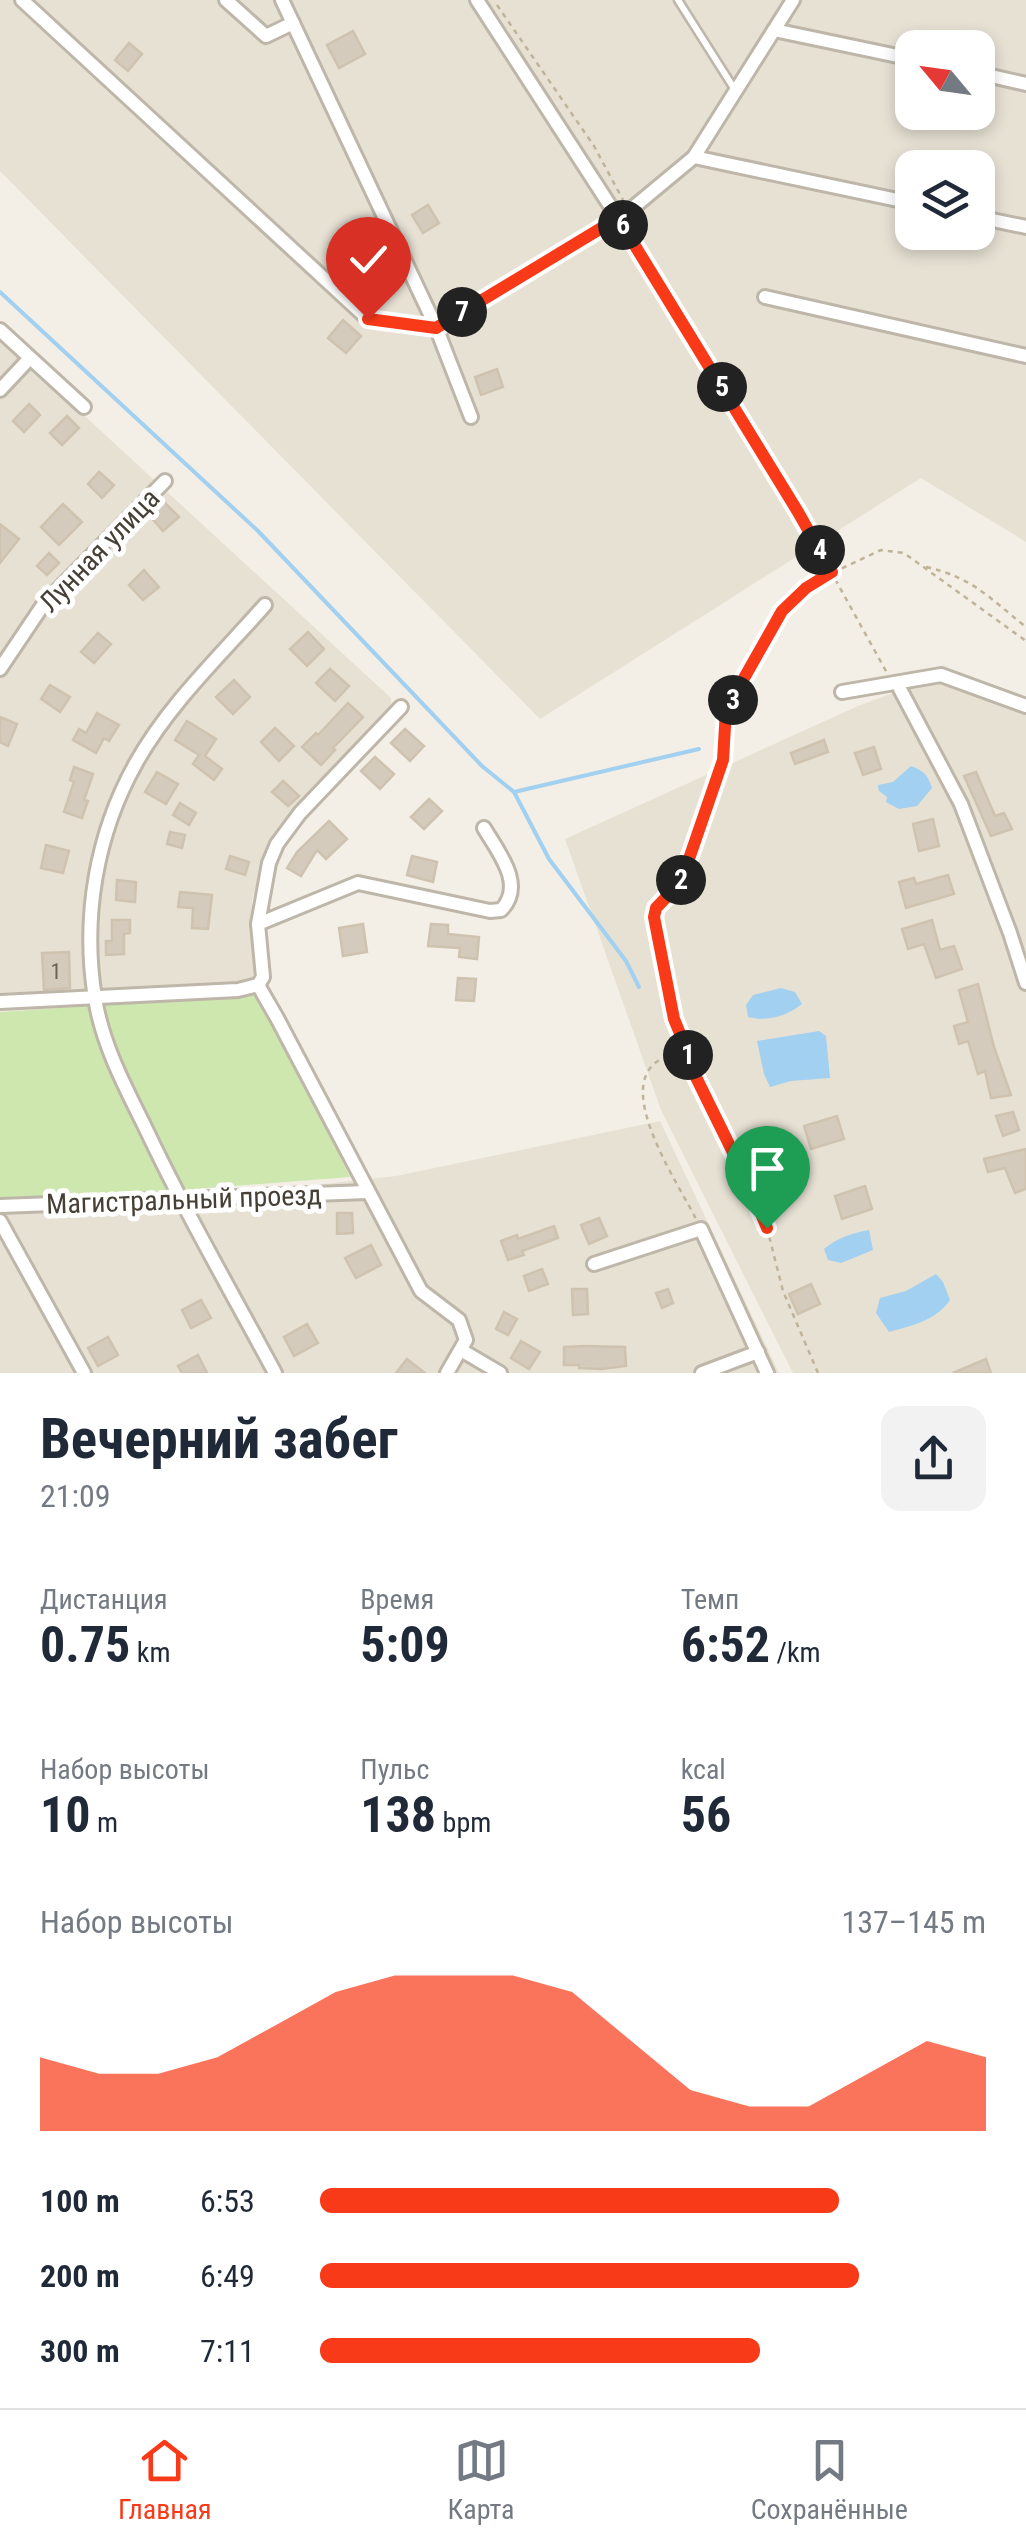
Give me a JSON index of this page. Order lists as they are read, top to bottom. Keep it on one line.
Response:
{"streets":{"street":["Лунная улица","Магистральный проезд"]},"house_numbers":["1"],"north":"top left","page":{"pins":["6","7","5","4","3","2","1"],"heading":["Вечерний забег","21:09"],"stats":[["Дистанция","0.75 km"],["Время","5:09"],["Темп","6:52 /km"],["Набор высоты","10 m"],["Пульс","138 bpm"],["kcal","56"]],"chart":["Набор высоты","137–145 m"],"list":[{"name":"100 m","note":"6:53"},{"name":"200 m","note":"6:49"},{"name":"300 m","note":"7:11"}],"tabs":["Главная","Карта","Сохранённые"]}}
